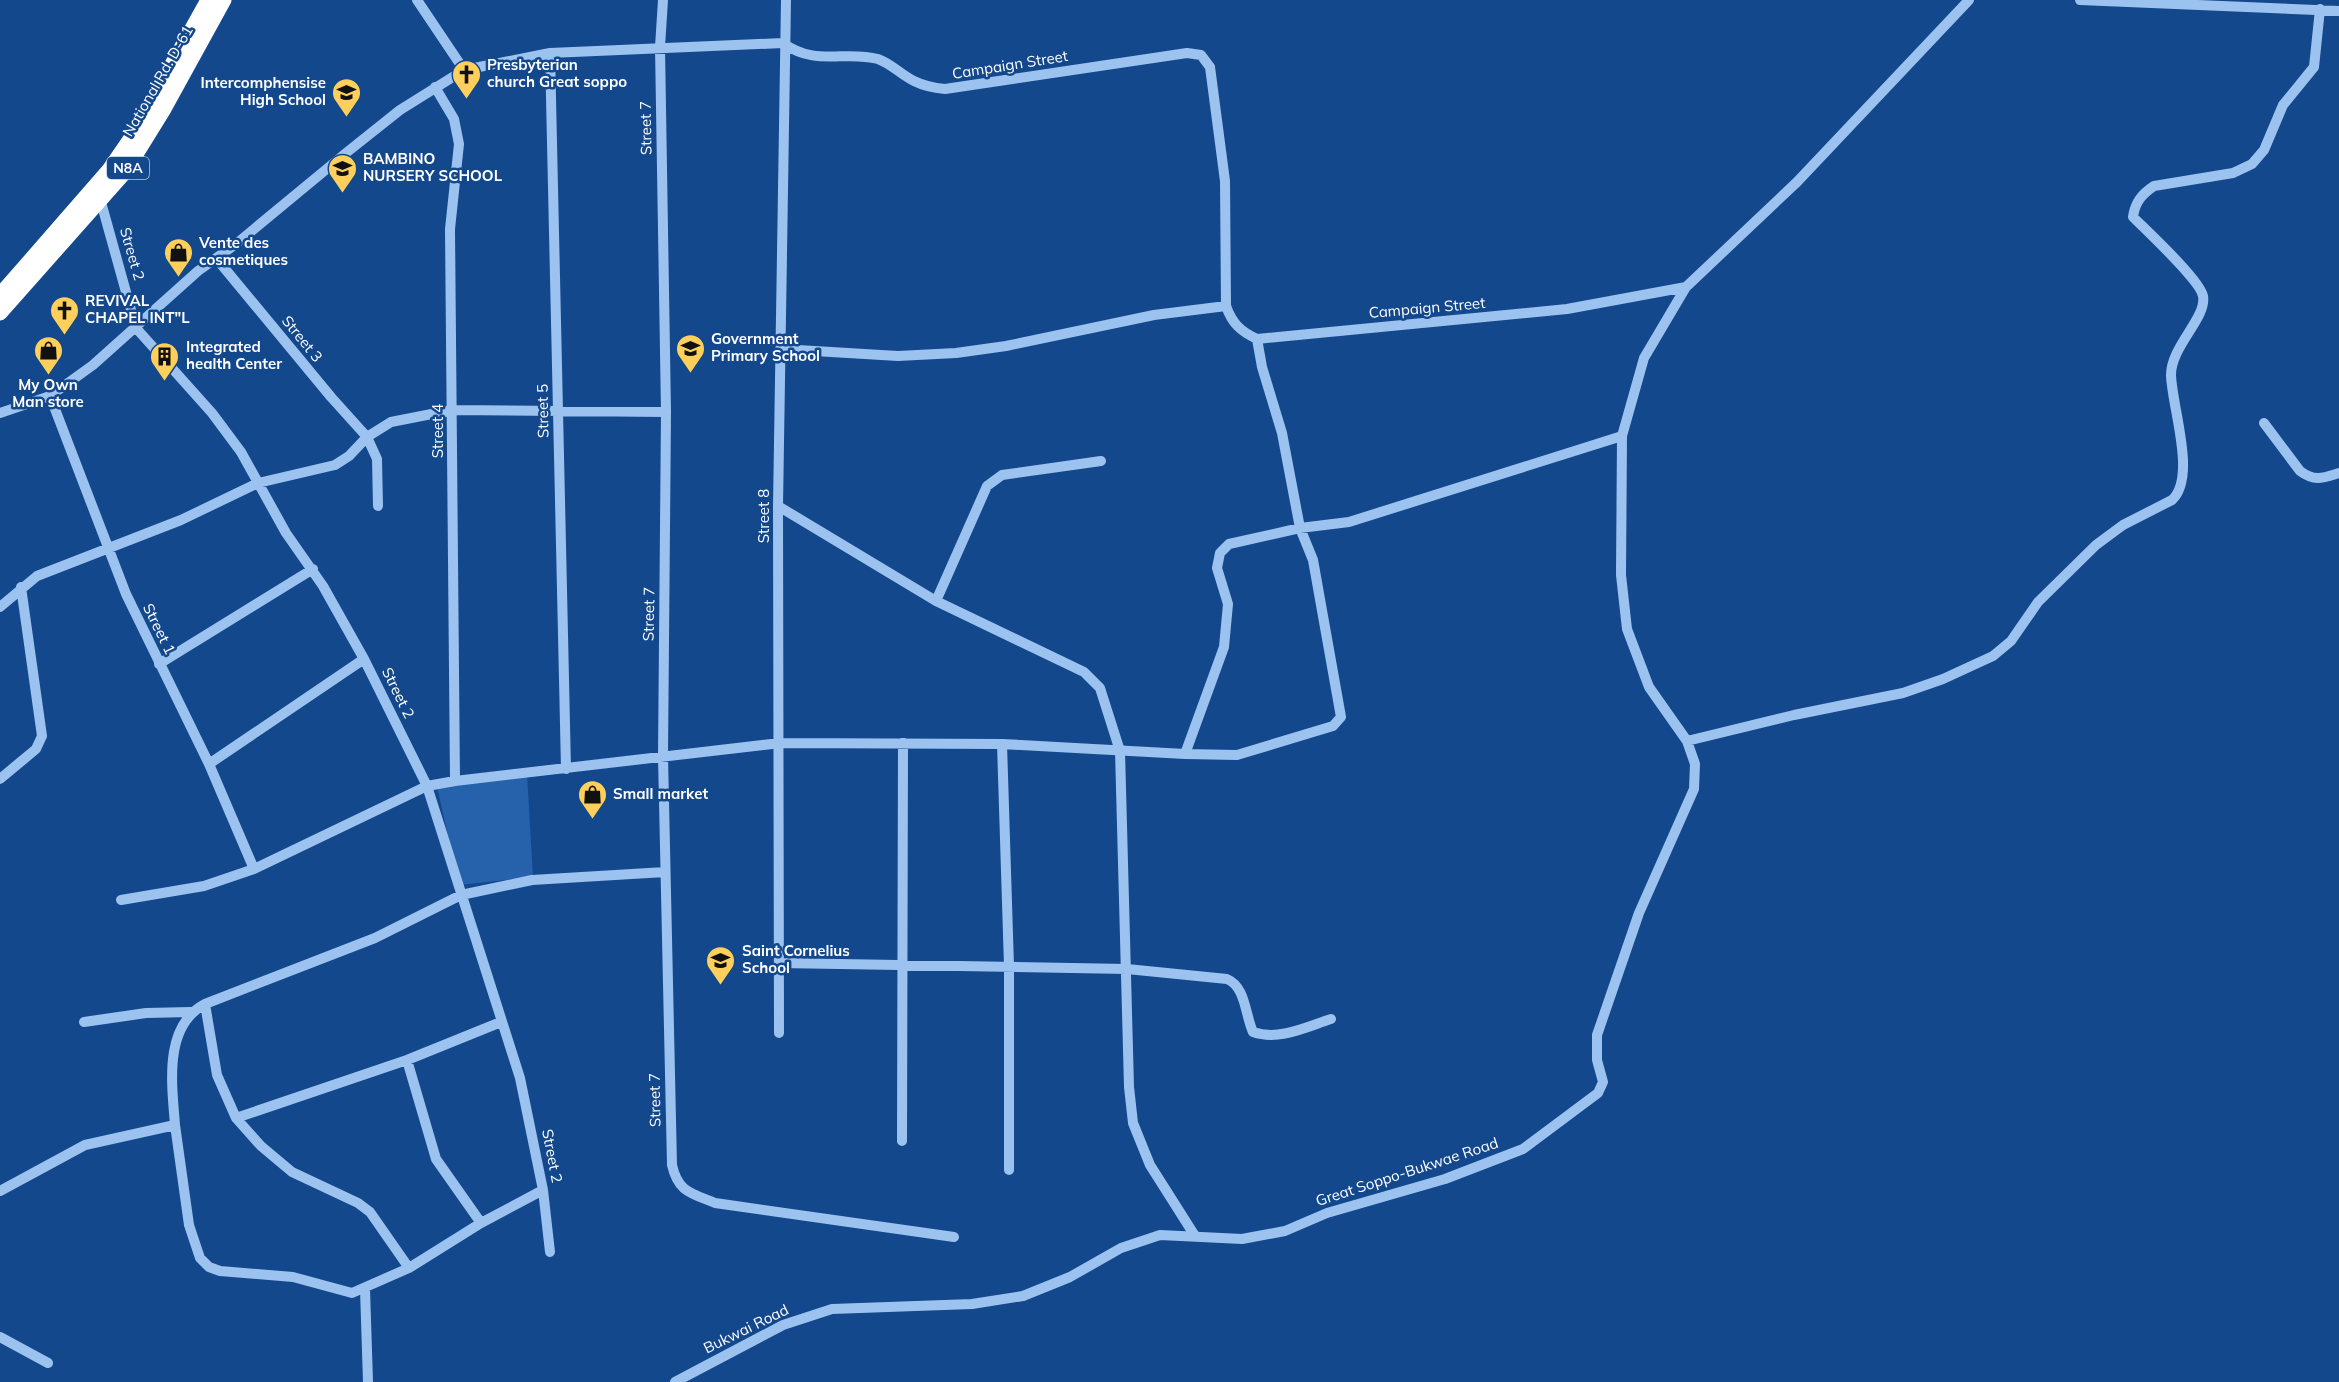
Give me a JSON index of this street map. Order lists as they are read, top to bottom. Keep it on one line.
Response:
{"streets":{"highway":["National Rd. D-61","N8A"],"street":["Campaign Street","Street 7","Street 2","Street 3","Street 5","Street 4","Street 8","Street 1","Great Soppo-Bukwae Road","Bukwai Road"]},"crossings":[["Campaign Street","Street 7"],["Campaign Street","Street 2"],["Campaign Street","Street 3"],["Campaign Street","Street 5"],["Campaign Street","Street 4"],["Campaign Street","Street 8"],["Campaign Street","Street 1"],["Campaign Street","Great Soppo-Bukwae Road"],["National Rd. D-61","Street 2"],["Great Soppo-Bukwae Road","Bukwai Road"]],"places":{"church":["Presbyterian church Great soppo","REVIVAL CHAPEL INT\"L"],"school or university":["Intercomphensise High School","BAMBINO NURSERY SCHOOL","Government Primary School","Saint Cornelius School"],"shop":["Vente des cosmetiques","My Own Man store","Small market"],"building":["Integrated health Center"]}}
